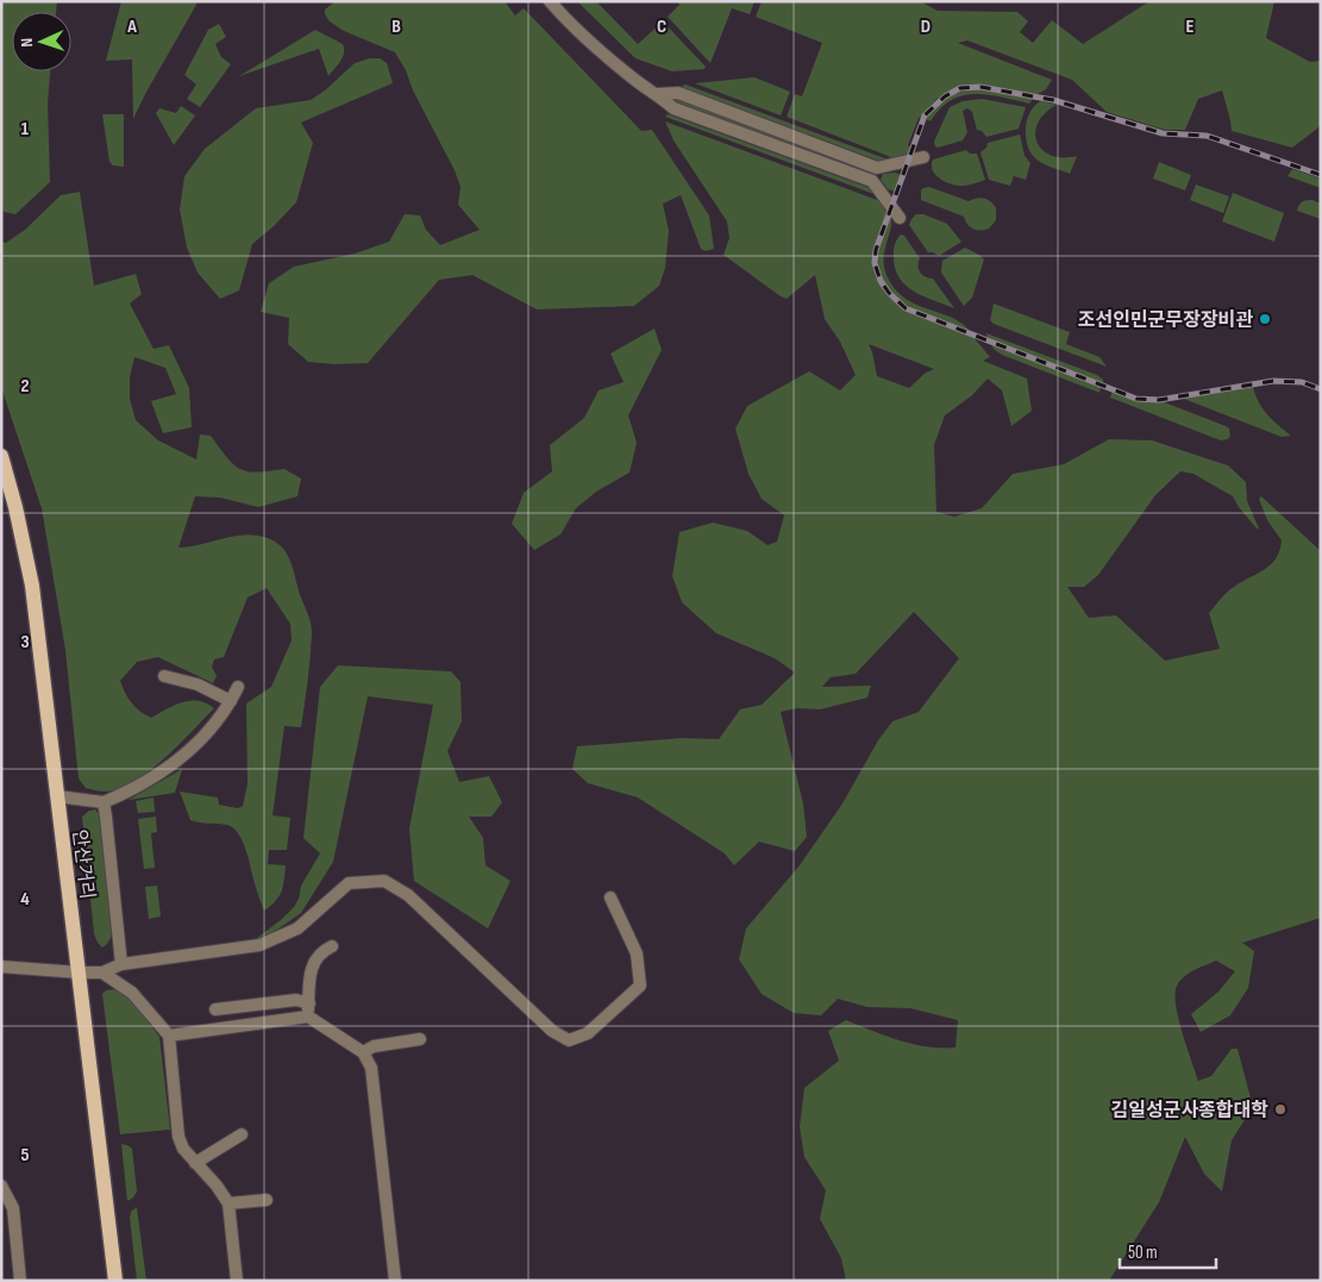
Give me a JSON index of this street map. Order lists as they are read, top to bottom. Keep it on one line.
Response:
{"streets":{"main road":["안산거리"]},"places":["조선인민군무장장비관","김일성군사종합대학"],"scale_bar":"50 m","north":"left","grid":{"columns":["A","B","C","D","E"],"rows":["1","2","3","4","5"]}}
